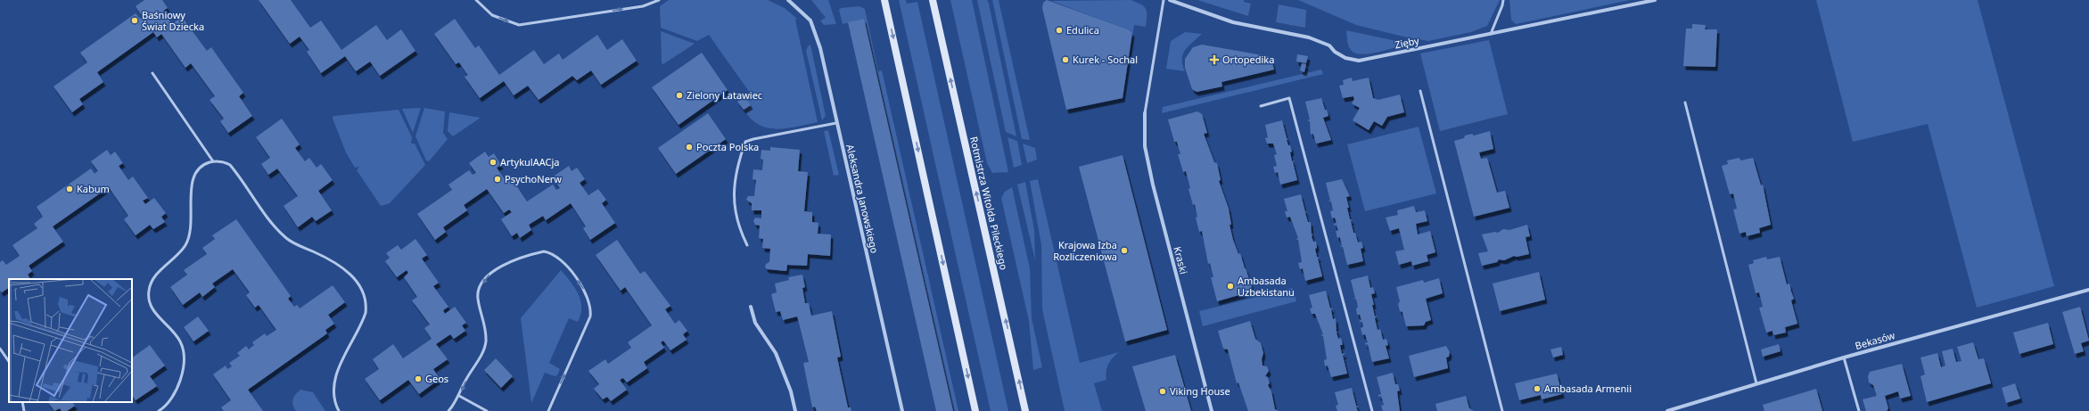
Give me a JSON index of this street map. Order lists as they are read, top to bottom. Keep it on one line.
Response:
{"streets":{"main road":["Rotmistrza Witolda Pileckiego"],"street":["Zięby","Aleksandra Janowskiego","Kraski","Bekasów"]},"places":{"other":["Baśniowy Świat Dziecka","Edulica","Kurek - Sochal","Zielony Latawiec","Poczta Polska","ArtykulAACja","PsychoNerw","Kabum","Krajowa Izba Rozliczeniowa","Ambasada Uzbekistanu","Geos","Ambasada Armenii","Viking House"],"health":["Ortopedika"]}}
